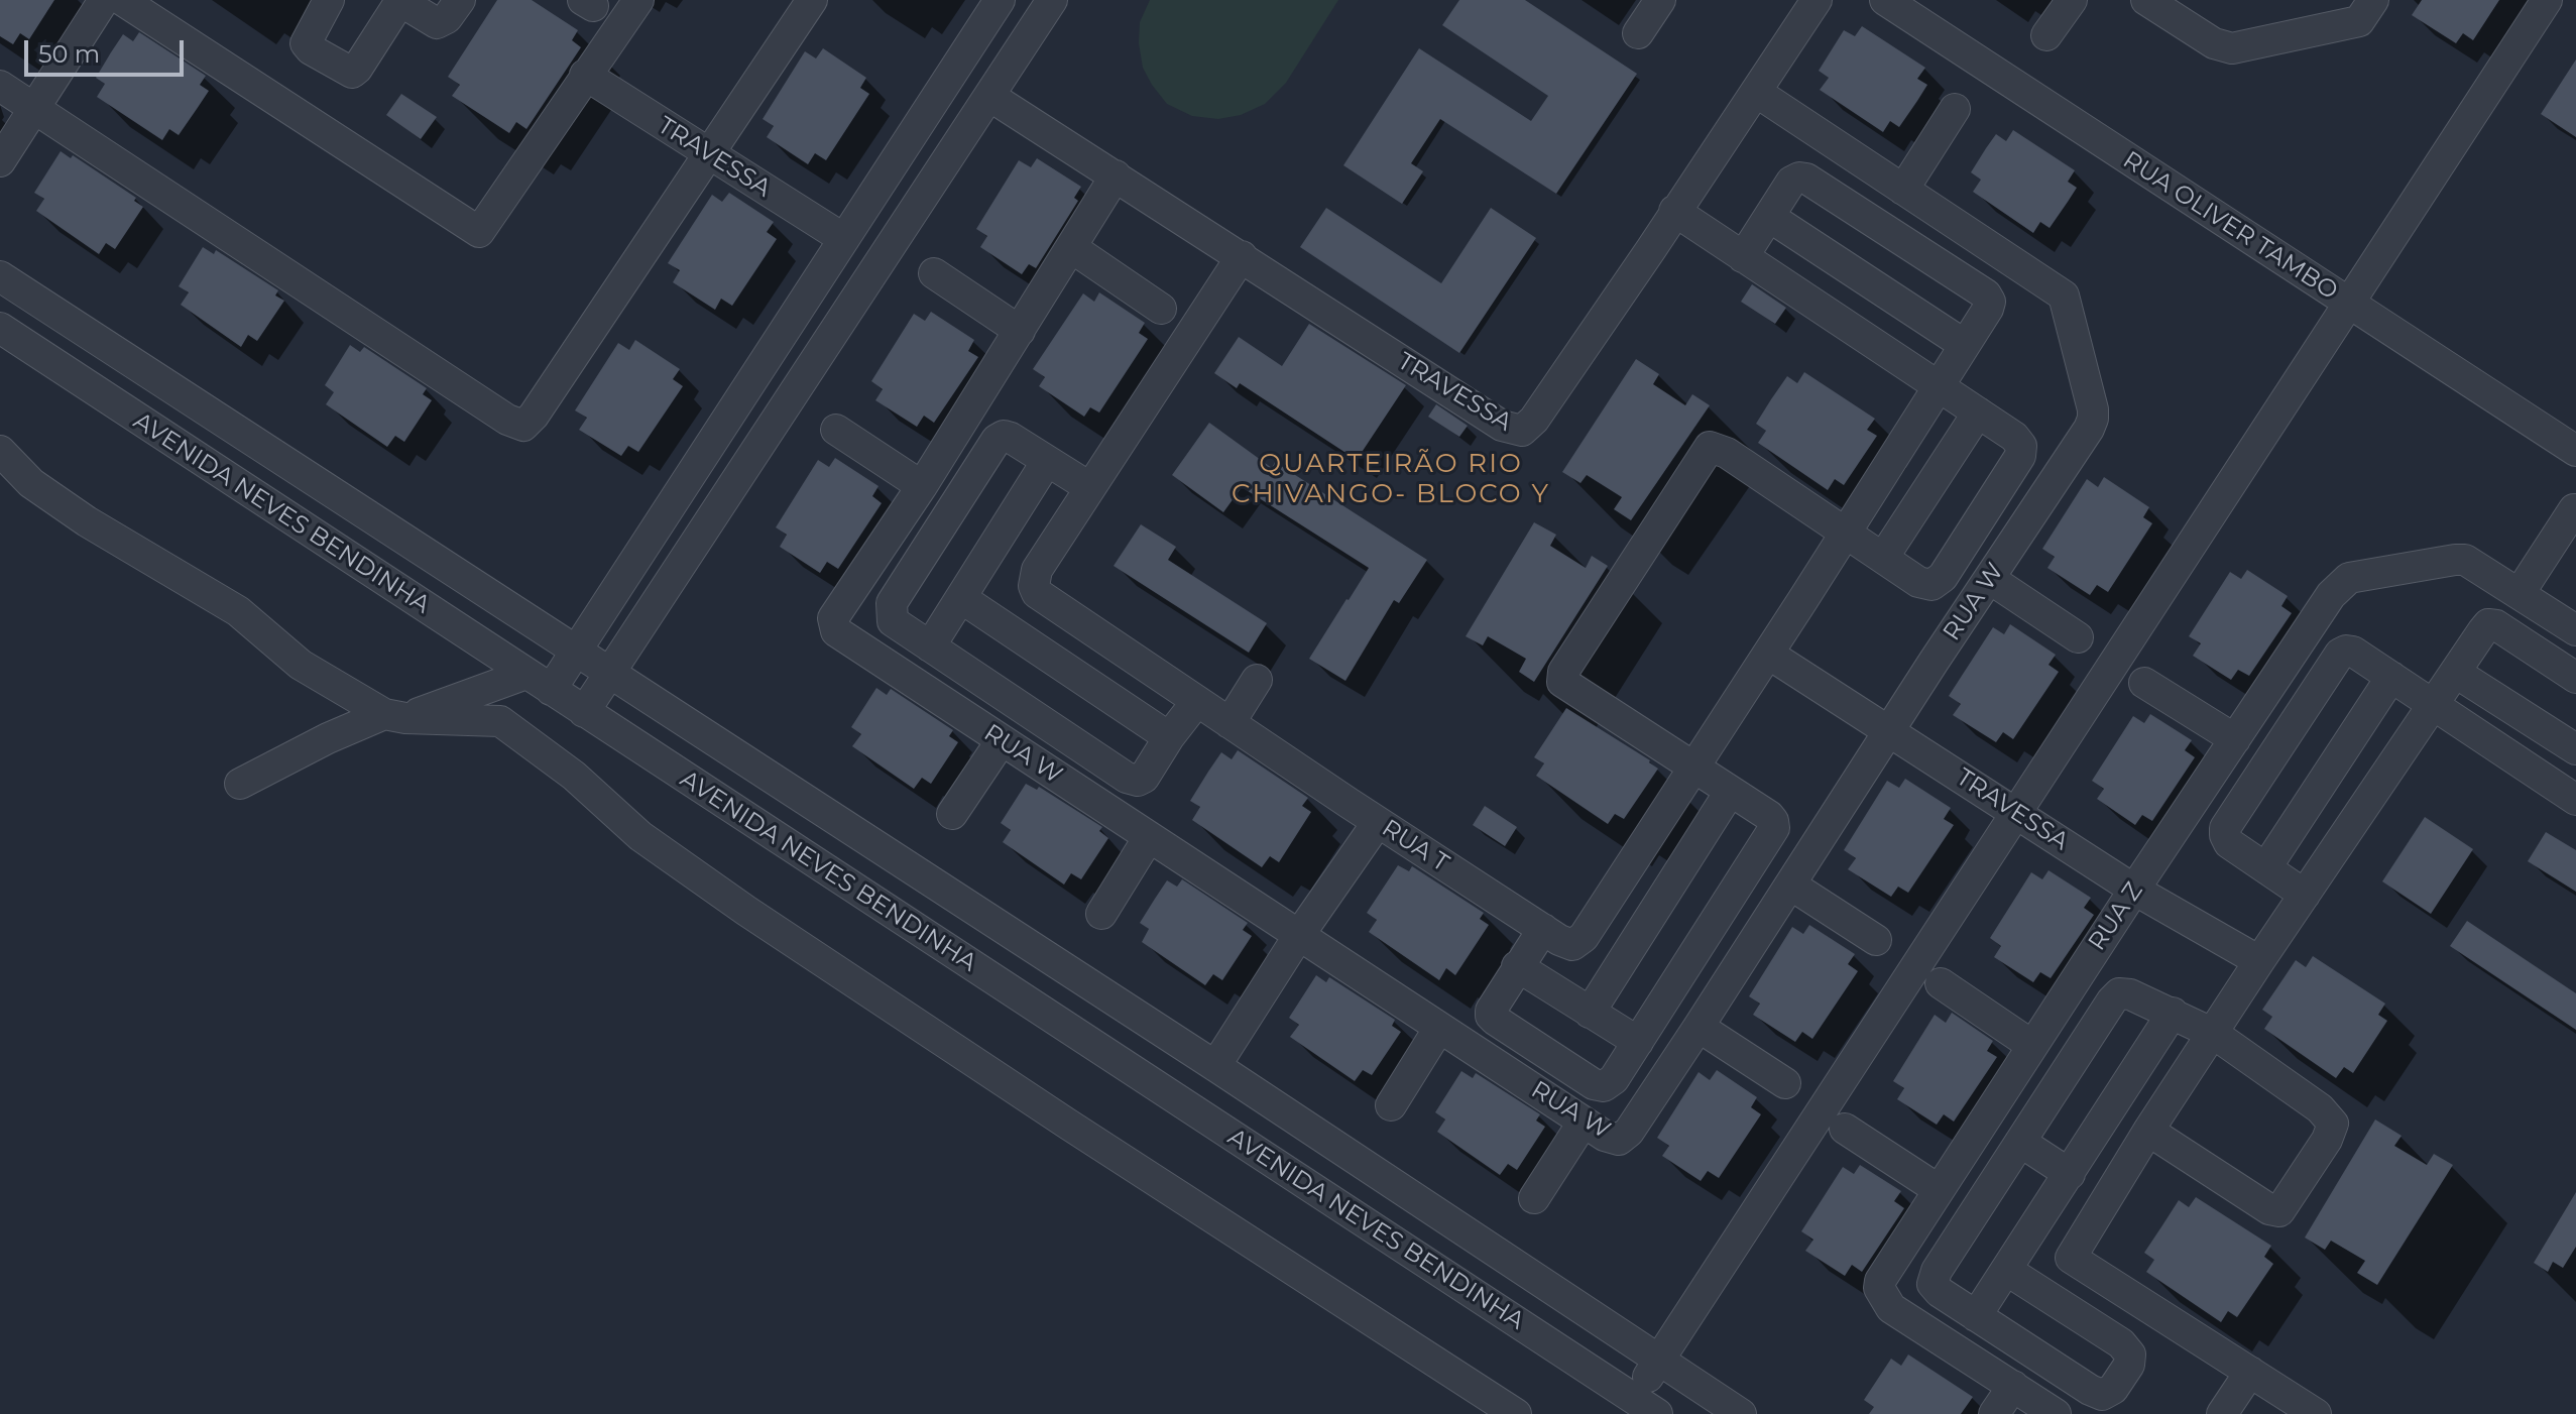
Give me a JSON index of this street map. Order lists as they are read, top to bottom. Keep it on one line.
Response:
{"streets":{"street":["TRAVESSA","RUA OLIVER TAMBO","AVENIDA NEVES BENDINHA","RUA W","RUA T","RUA Z"]},"crossings":[["TRAVESSA","RUA W"],["TRAVESSA","RUA T"],["TRAVESSA","RUA Z"]],"districts":["QUARTEIRÃO RIO CHIVANGO- BLOCO Y"],"scale_bar":"50 m"}
